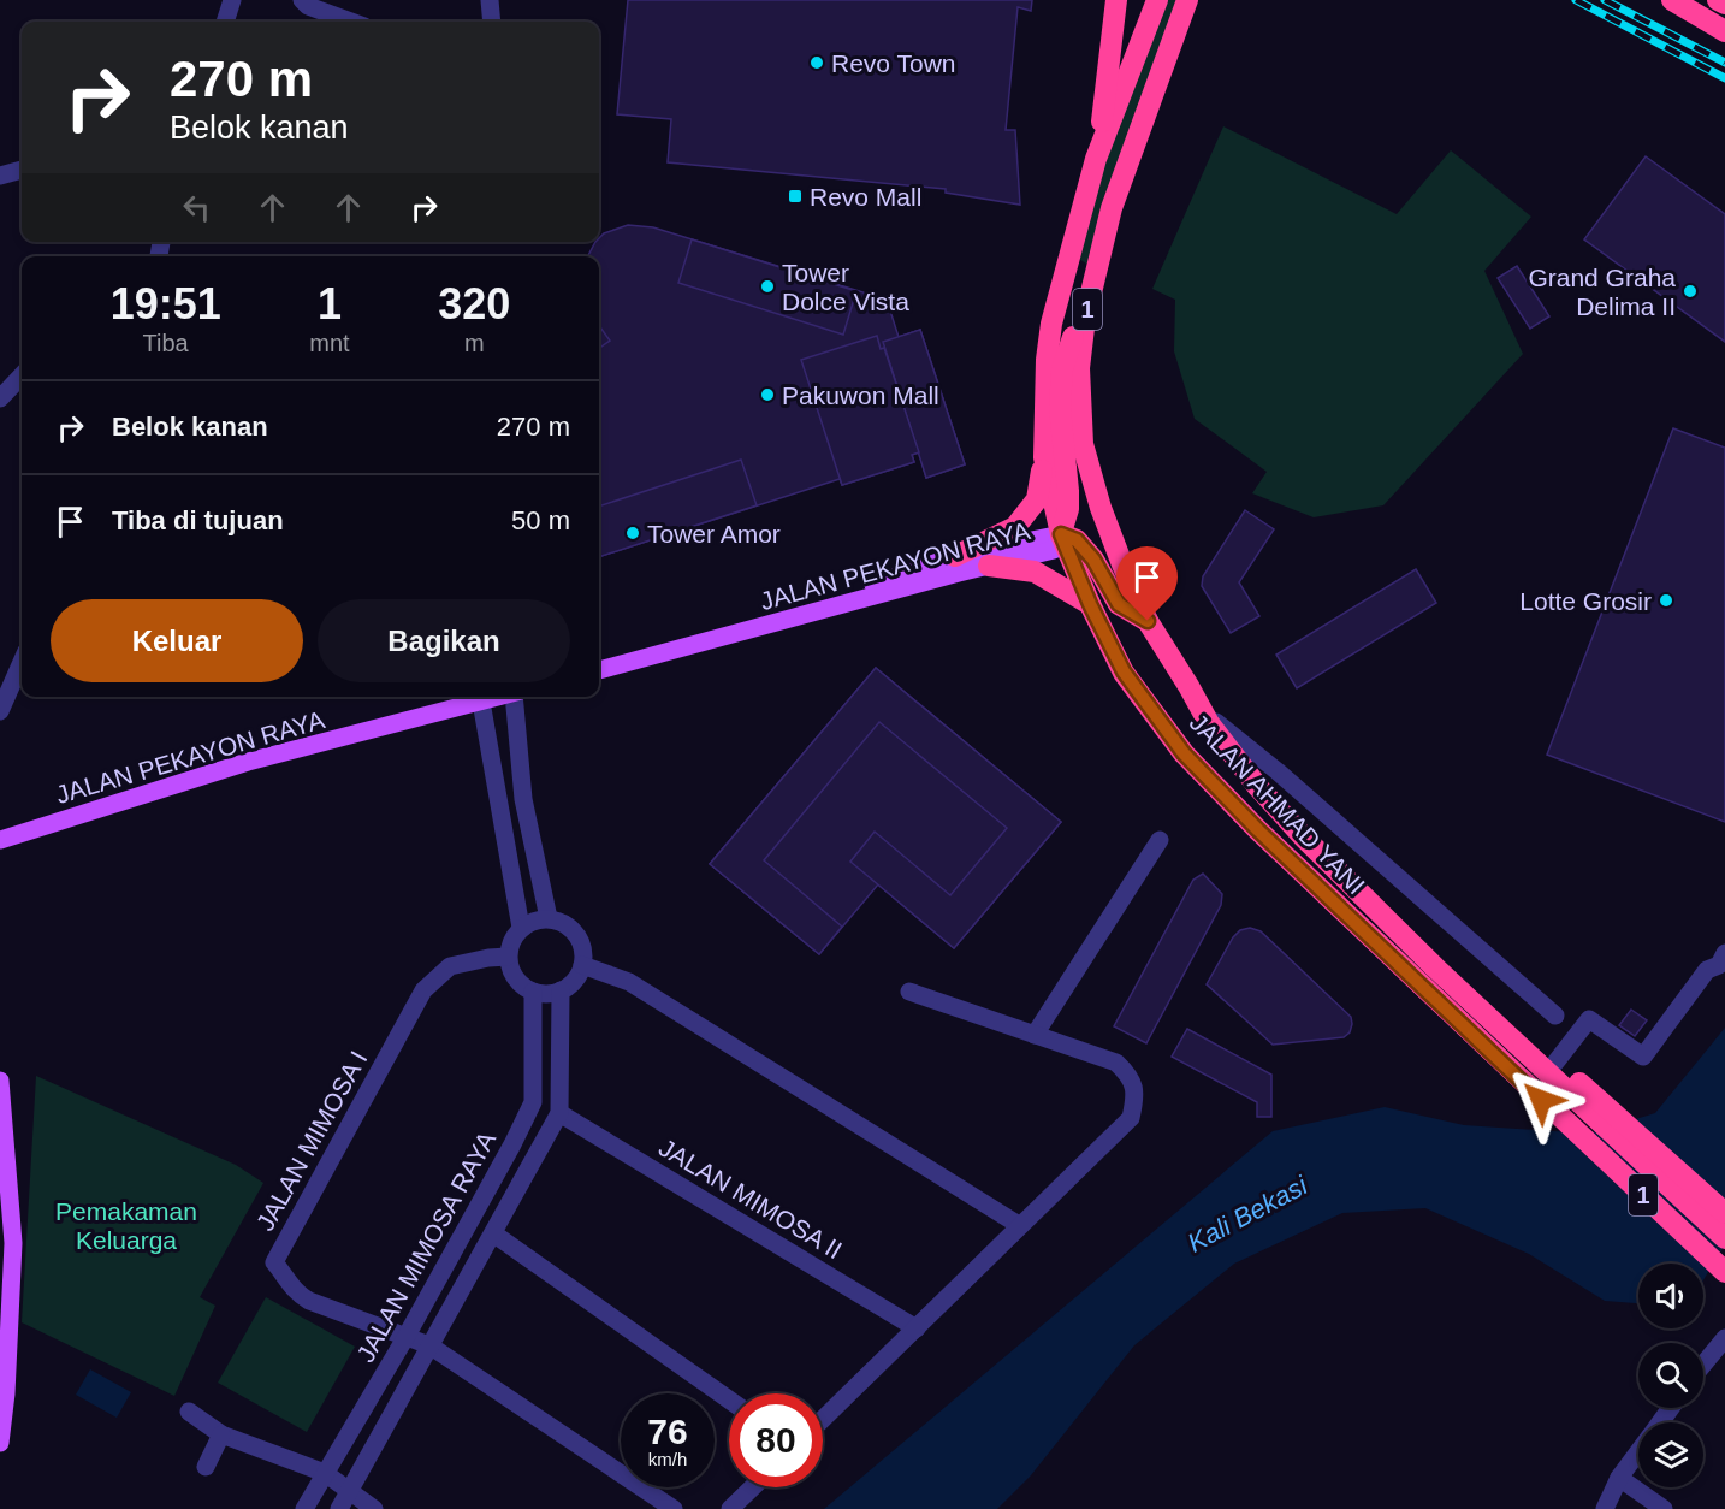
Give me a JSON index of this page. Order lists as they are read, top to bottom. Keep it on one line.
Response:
{"streets":{"highway":["1","JALAN AHMAD YANI"],"main road":["JALAN PEKAYON RAYA"],"street":["JALAN MIMOSA I","JALAN MIMOSA II","JALAN MIMOSA RAYA"]},"crossings":[["JALAN PEKAYON RAYA","JALAN AHMAD YANI"],["JALAN MIMOSA I","JALAN MIMOSA RAYA"]],"water":["Kali Bekasi"],"parks":["Pemakaman Keluarga"],"places":{"other":["Revo Town","Tower Dolce Vista","Grand Graha Delima II","Pakuwon Mall","Tower Amor","Lotte Grosir"],"transit":["Revo Mall"]},"page":{"turn":["270 m","Belok kanan"],"eta":["19:51","Tiba","1","mnt","320","m"],"list":[{"name":"Belok kanan","value":"270 m"},{"name":"Tiba di tujuan","value":"50 m"}],"buttons":["Keluar","Bagikan"],"speed":"76 km/h","limit":"80"}}
